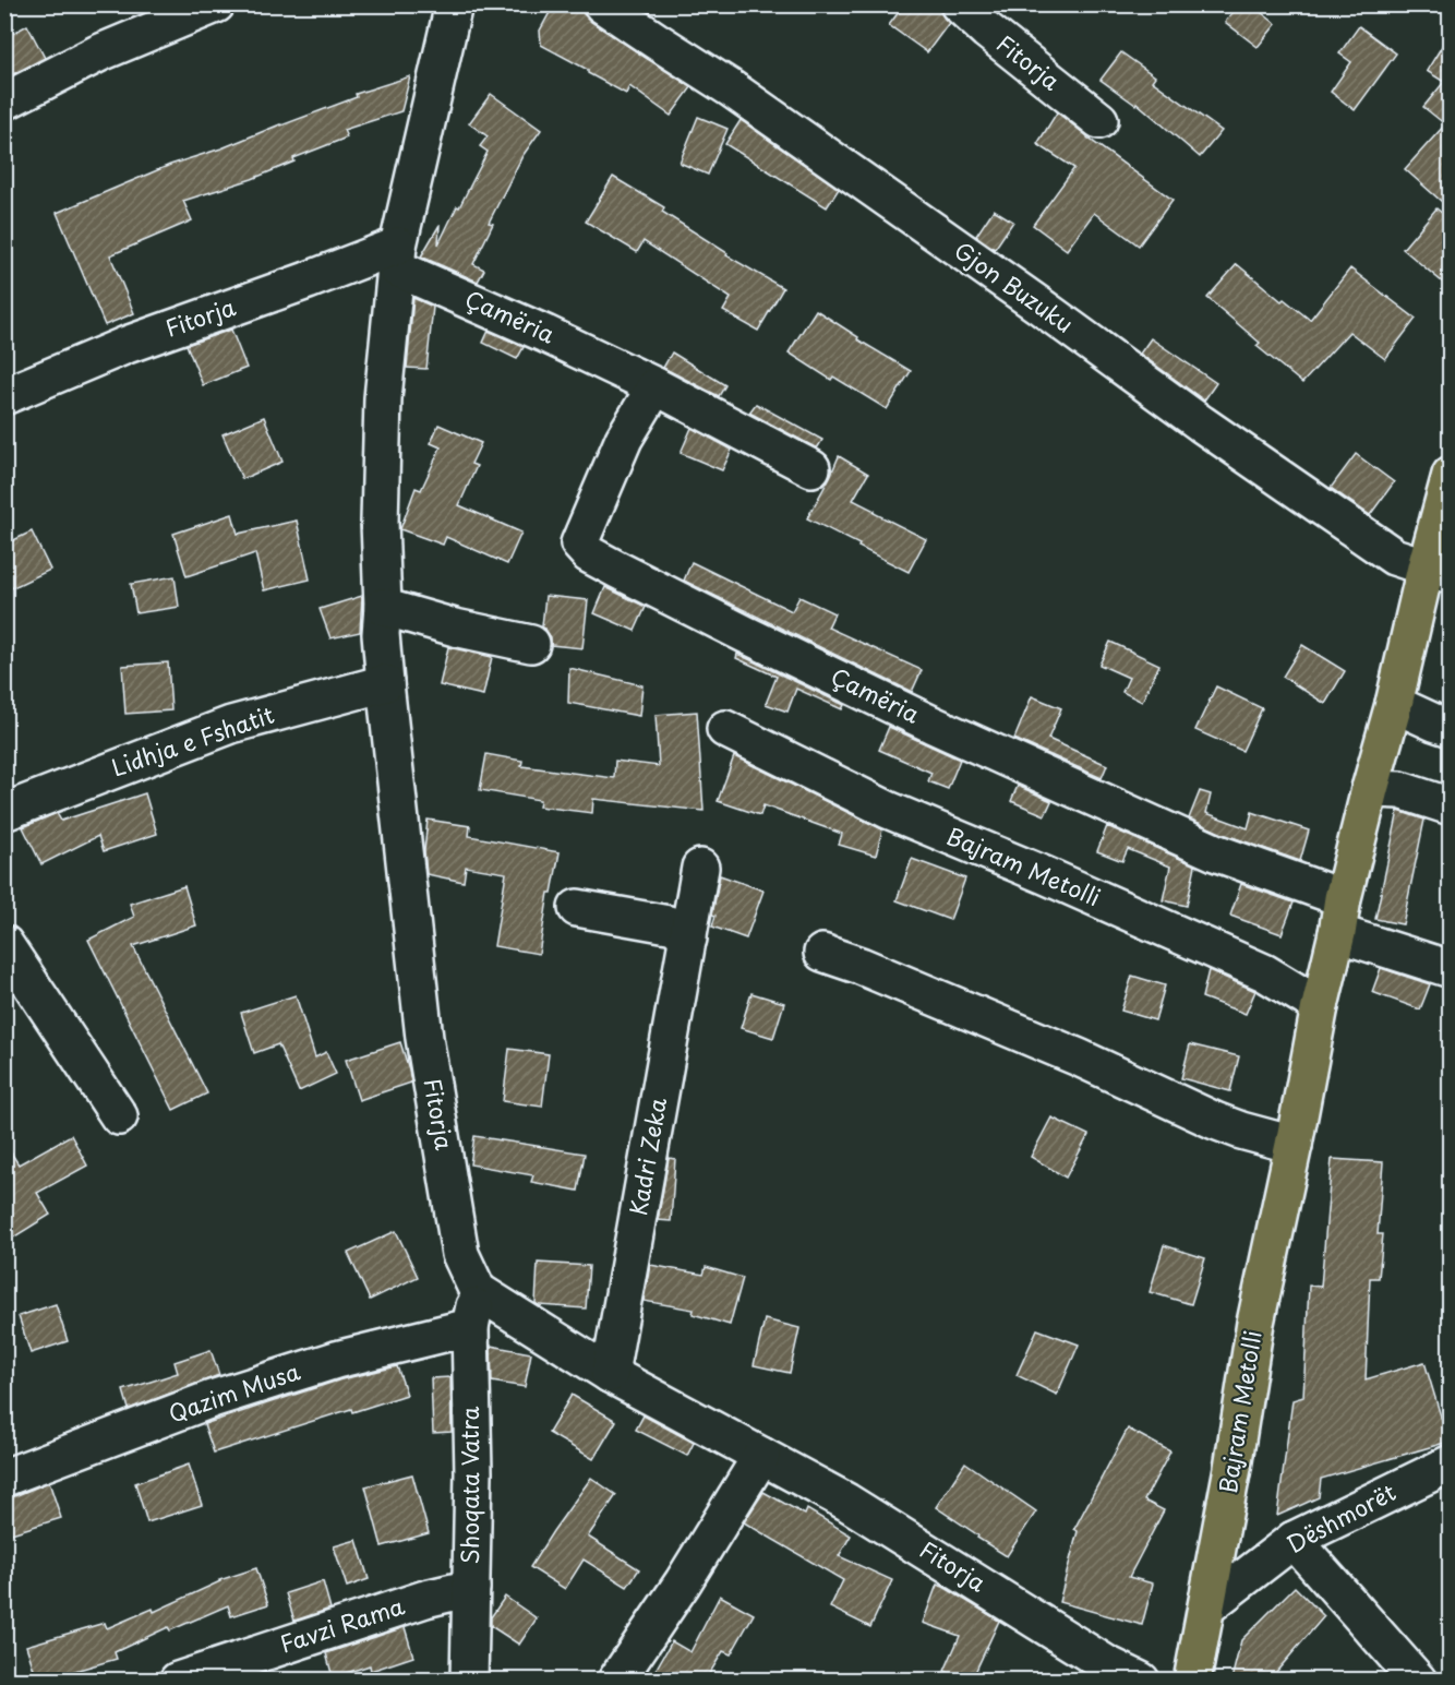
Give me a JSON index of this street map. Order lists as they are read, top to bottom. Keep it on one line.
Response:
{"streets":{"main road":["Bajram Metolli"],"street":["Fitorja","Gjon Buzuku","Çamëria","Lidhja e Fshatit","Kadri Zeka","Qazim Musa","Shoqata Vatra","Dëshmorët","Favzi Rama"]},"crossings":[["Fitorja","Çamëria"],["Fitorja","Lidhja e Fshatit"],["Fitorja","Kadri Zeka"],["Fitorja","Shoqata Vatra"],["Gjon Buzuku","Bajram Metolli"],["Çamëria","Bajram Metolli"],["Bajram Metolli","Dëshmorët"],["Qazim Musa","Shoqata Vatra"],["Shoqata Vatra","Favzi Rama"]]}
